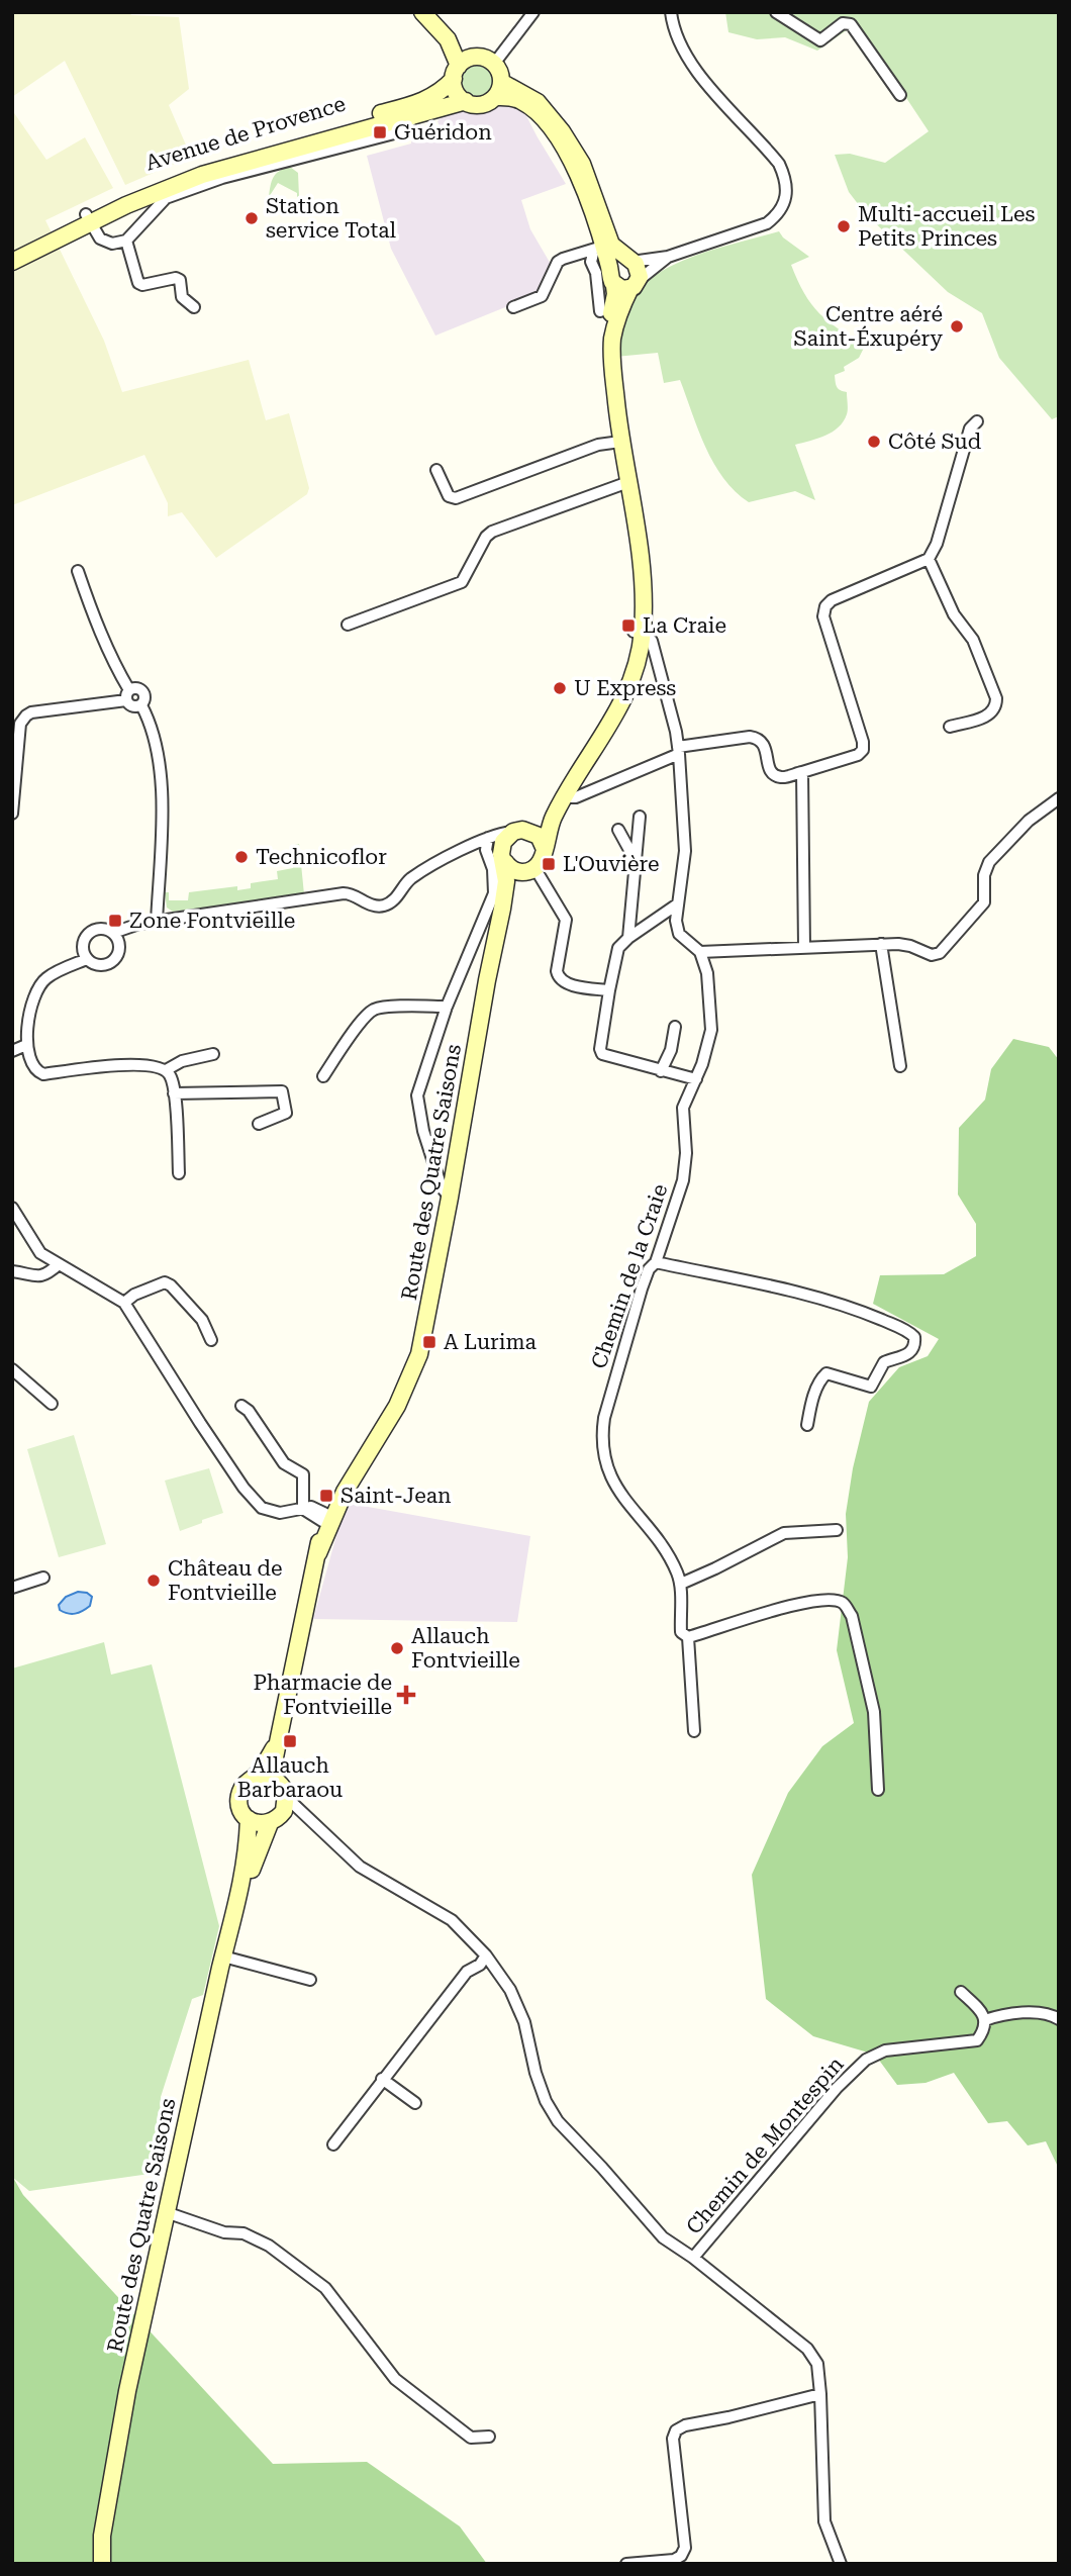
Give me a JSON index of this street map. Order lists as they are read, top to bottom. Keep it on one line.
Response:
{"streets":{"main road":["Avenue de Provence","Route des Quatre Saisons"],"street":["Chemin de la Craie","Chemin de Montespin"]},"places":{"transit":["Guéridon","La Craie","L'Ouvière","Zone Fontvieille","A Lurima","Saint-Jean","Allauch Barbaraou"],"other":["Station service Total","Multi-accueil Les Petits Princes","Centre aéré Saint-Éxupéry","Côté Sud","U Express","Technicoflor","Château de Fontvieille","Allauch Fontvieille"],"health":["Pharmacie de Fontvieille"]}}
